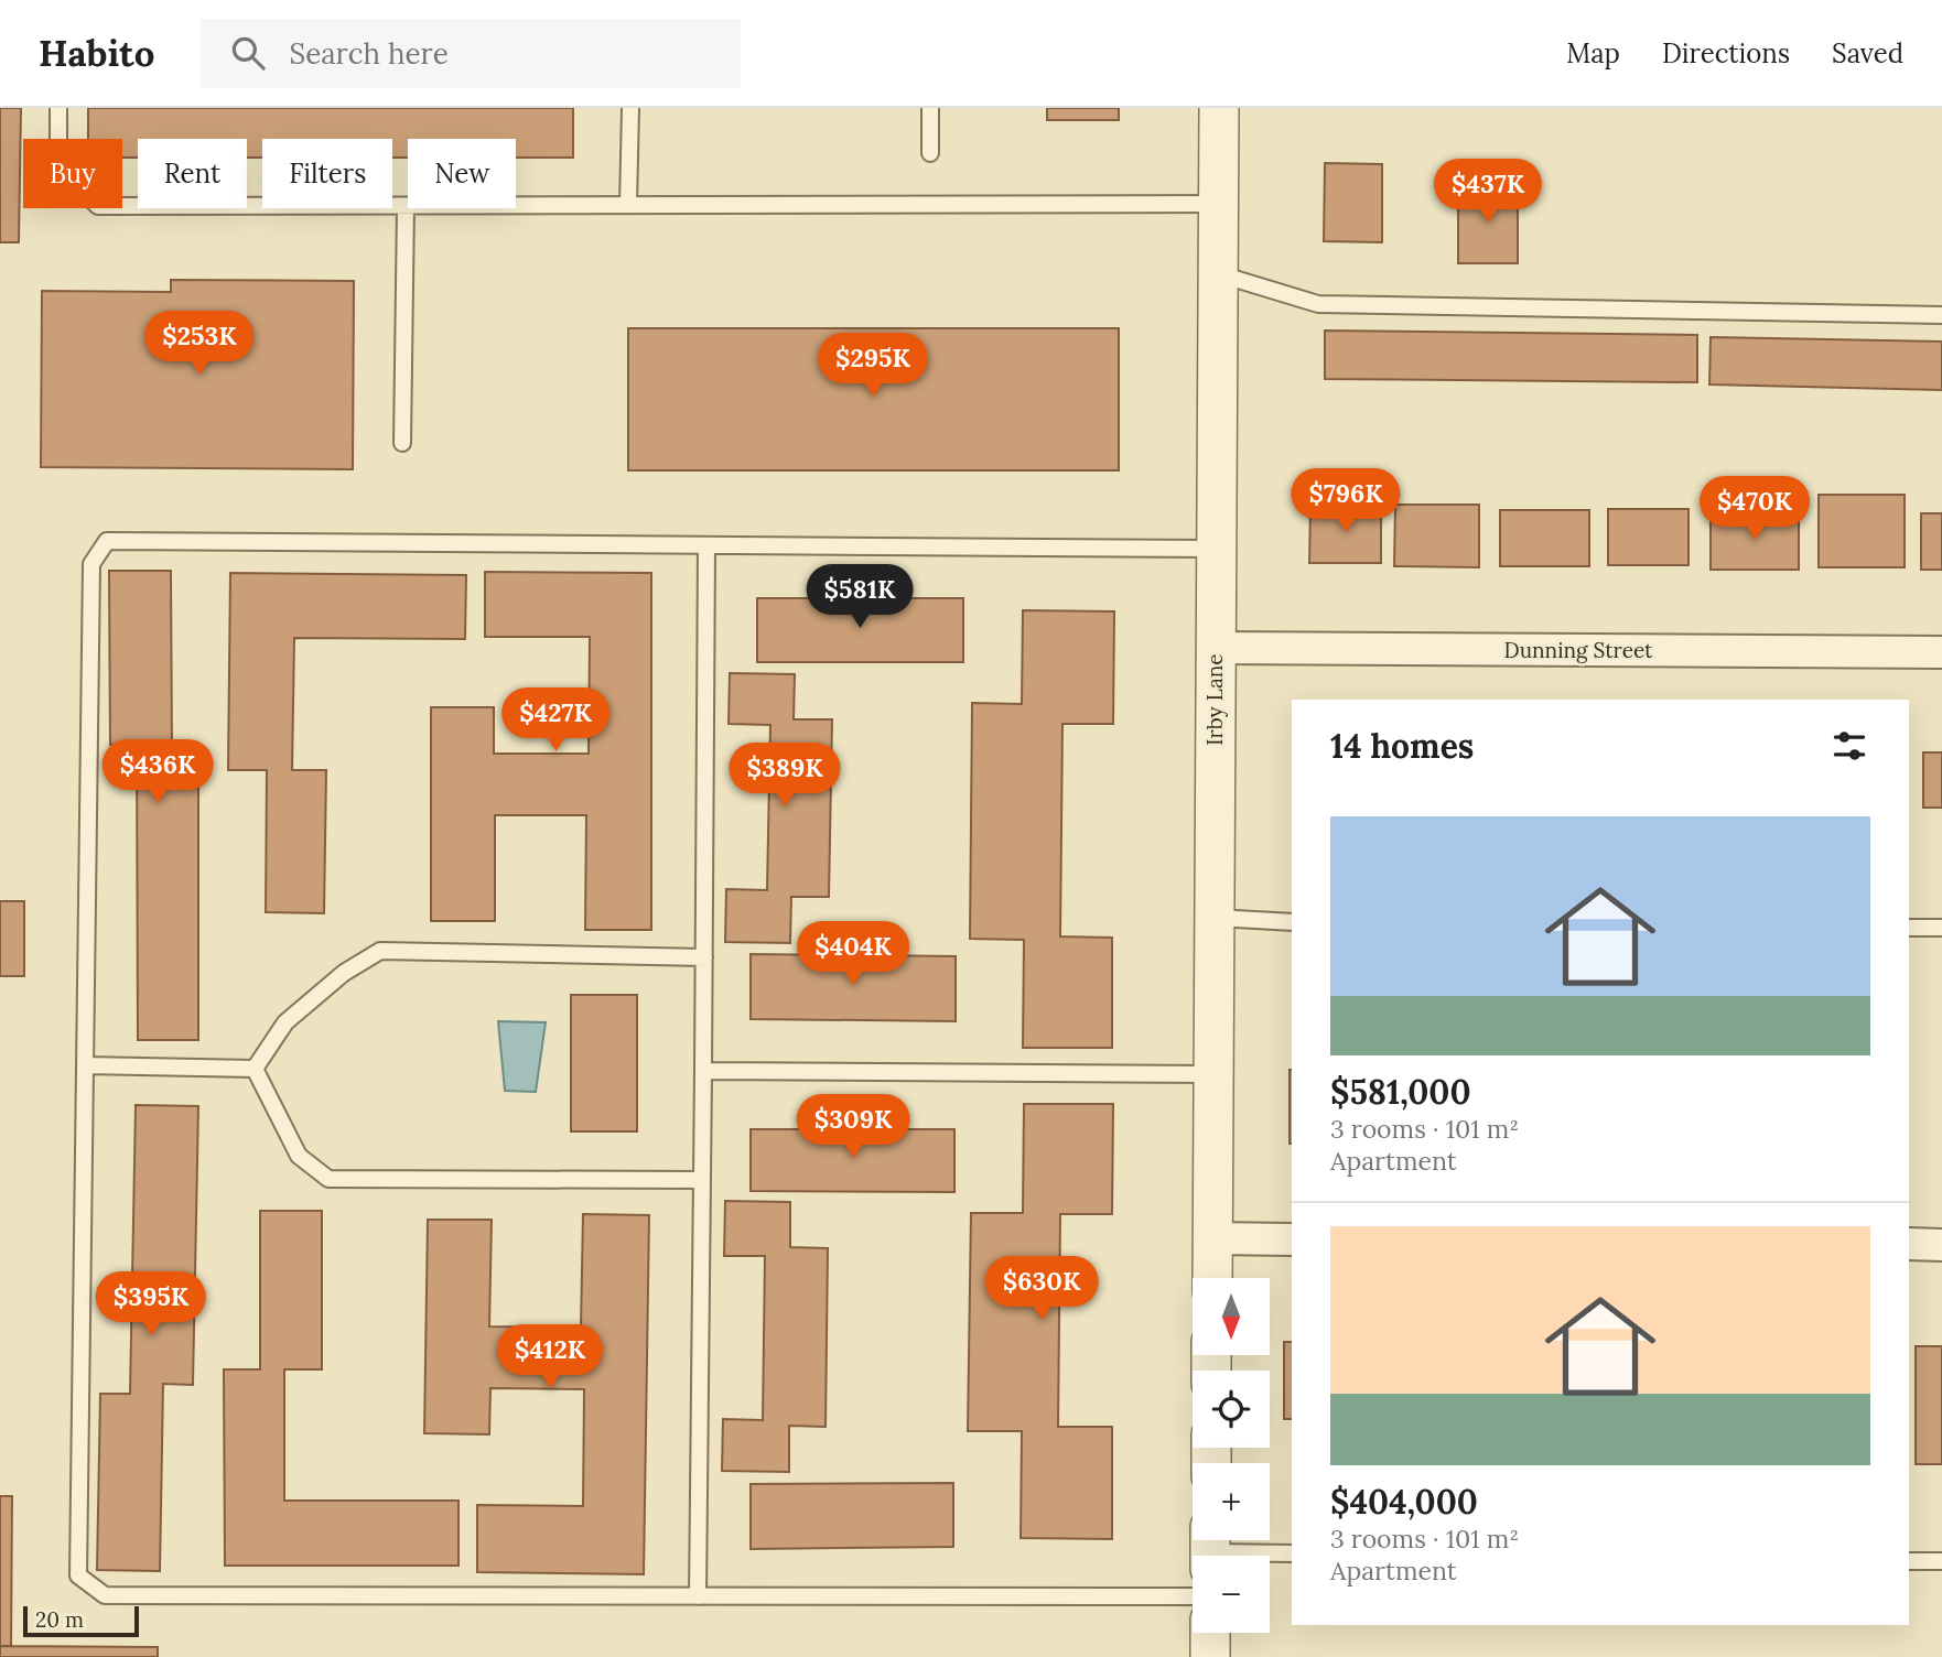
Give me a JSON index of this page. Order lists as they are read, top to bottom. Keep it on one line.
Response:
{"streets":{"street":["Dunning Street","Irby Lane"]},"crossings":[["Dunning Street","Irby Lane"]],"scale_bar":"20 m","north":"bottom","page":{"header":"Habito","search":"Search here","nav":["Map","Directions","Saved"],"chip":["Buy","Rent","Filters","New"],"price":["$437K","$253K","$295K","$796K","$470K","$581K","$427K","$436K","$389K","$404K","$309K","$630K","$395K","$412K"],"heading":"14 homes","list":[{"name":"$581,000","note":"3 rooms · 101 m² · Apartment"},{"name":"$404,000","note":"3 rooms · 101 m² · Apartment"}],"map_buttons":["+","−"],"scale":"20 m"}}
